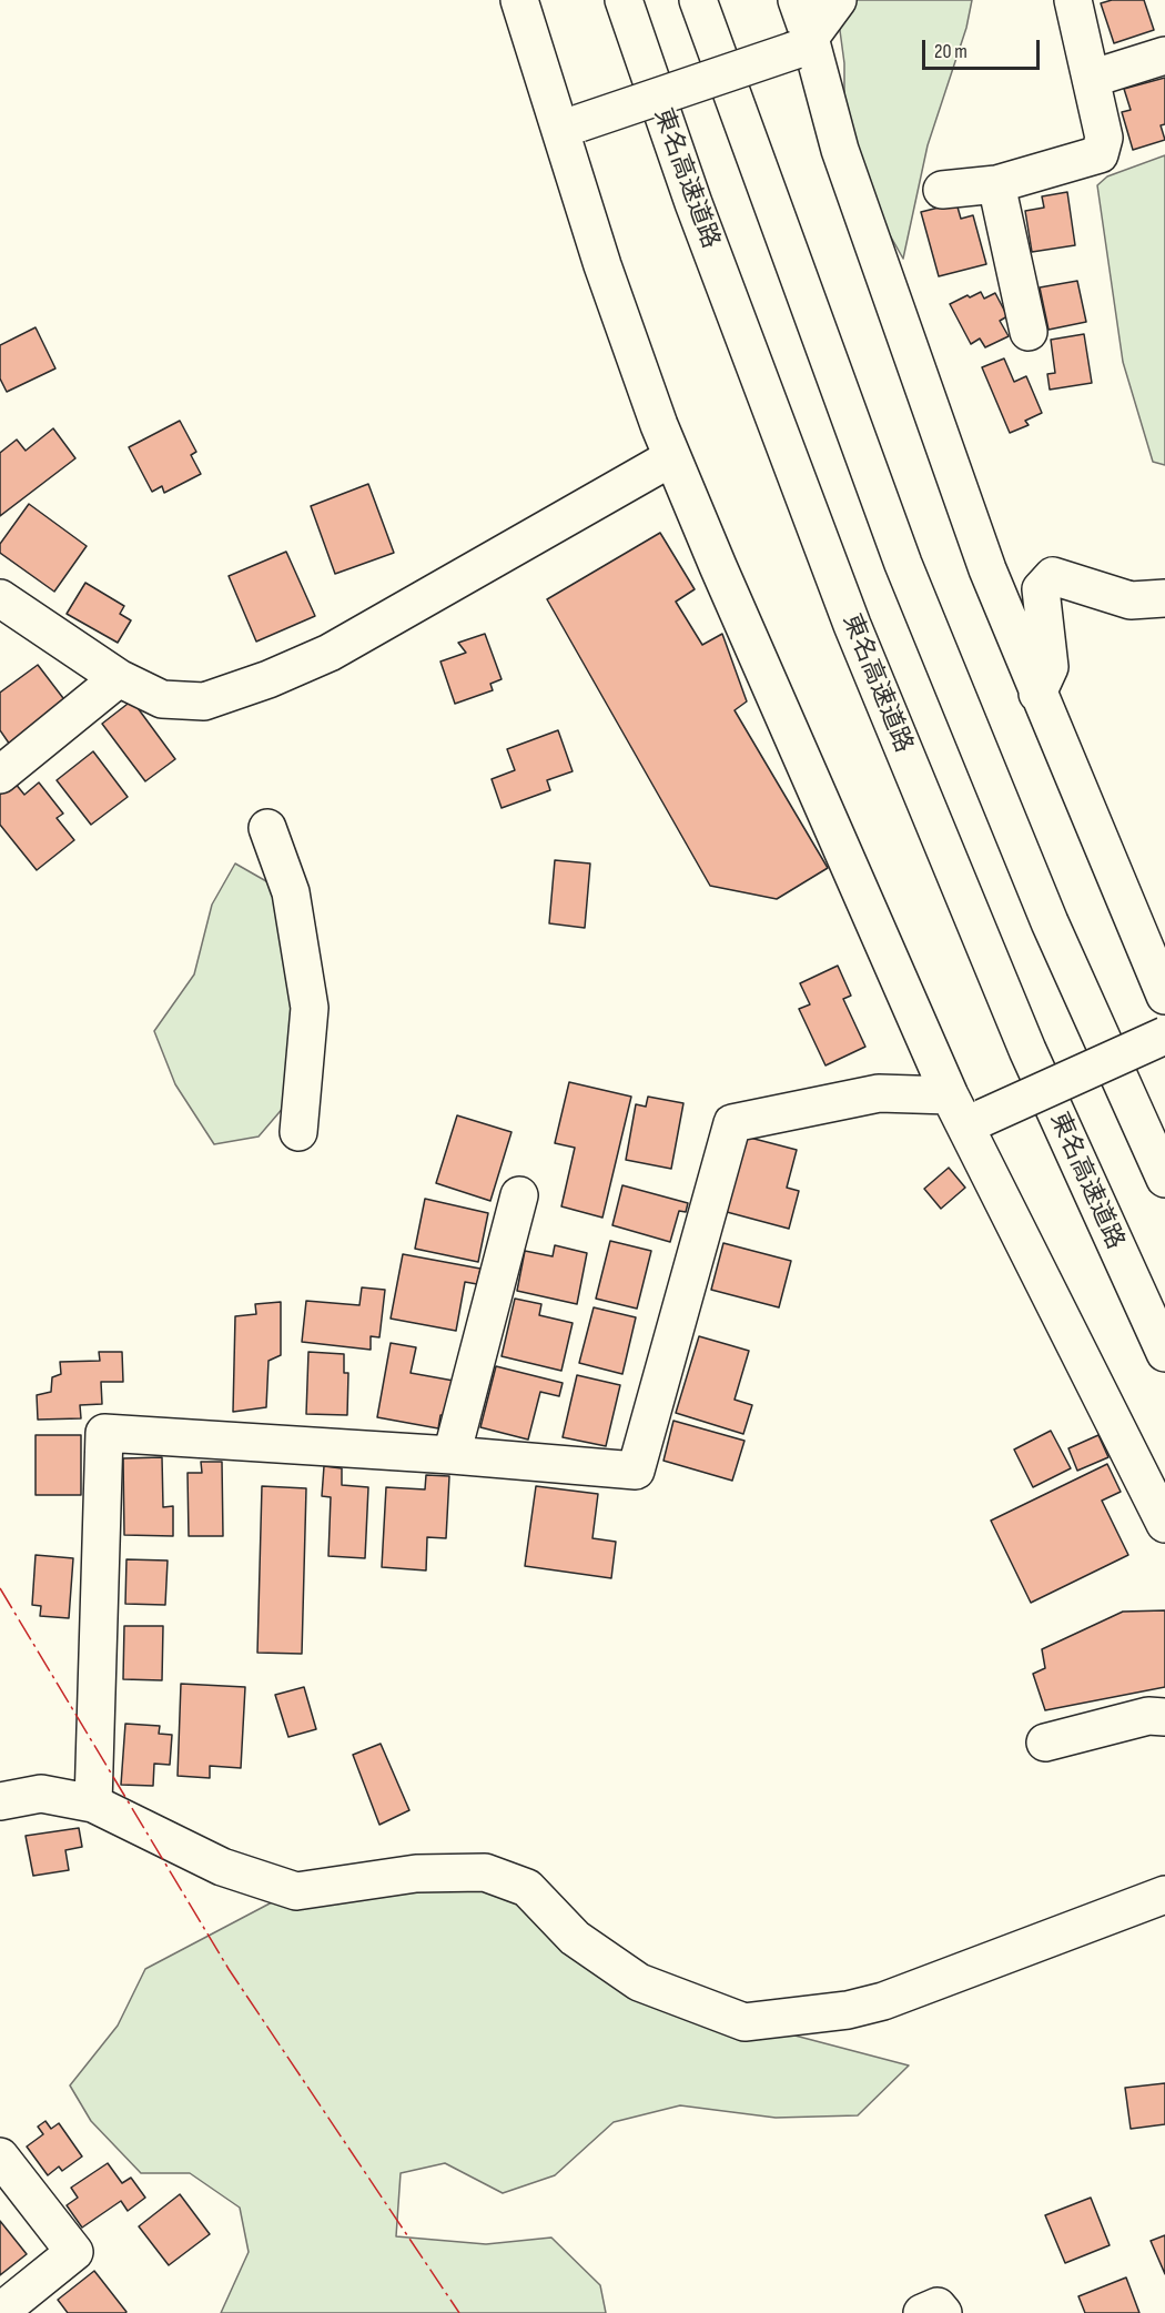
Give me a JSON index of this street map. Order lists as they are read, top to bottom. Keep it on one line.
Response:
{"streets":{"main road":["東名高速道路"]},"scale_bar":"20 m"}
